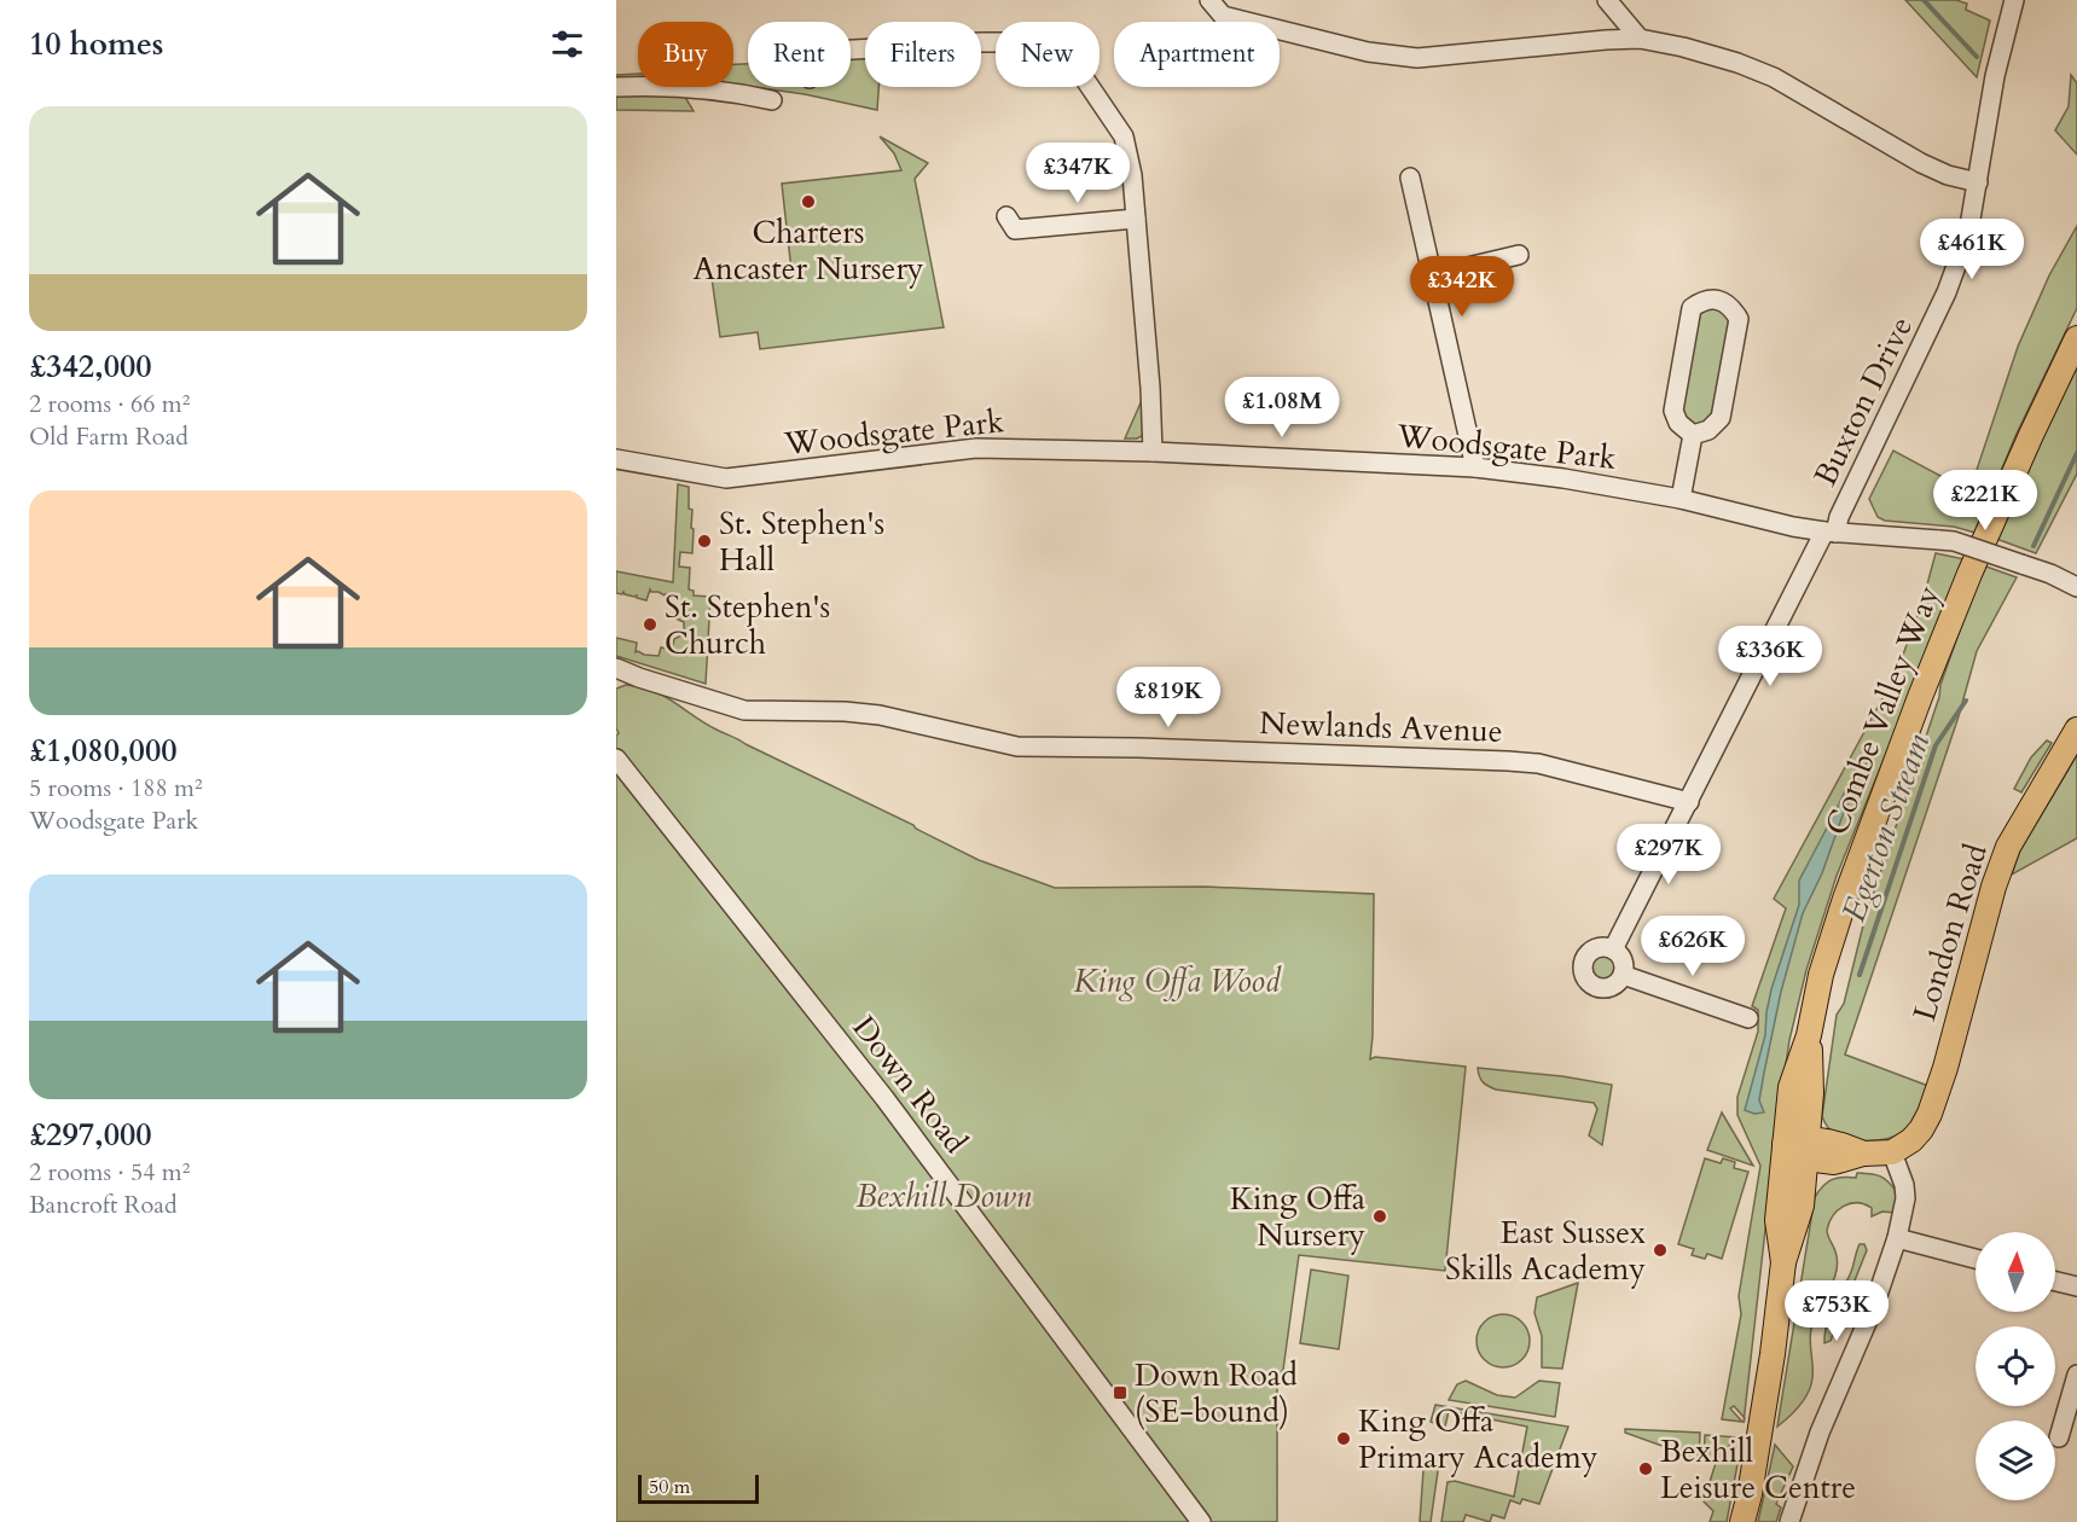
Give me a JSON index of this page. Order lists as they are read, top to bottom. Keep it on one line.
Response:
{"streets":{"main road":["Combe Valley Way","London Road"],"street":["Buxton Drive","Woodsgate Park","Newlands Avenue","Down Road"]},"crossings":[["Buxton Drive","Woodsgate Park"],["Buxton Drive","Newlands Avenue"]],"water":["Egerton Stream"],"parks":["King Offa Wood","Bexhill Down"],"places":{"other":["Charters Ancaster Nursery","St. Stephen's Hall","St. Stephen's Church","King Offa Nursery","East Sussex Skills Academy","King Offa Primary Academy","Bexhill Leisure Centre"],"transit":["Down Road (SE-bound)"]},"scale_bar":"50 m","north":"top","page":{"heading":"10 homes","chip":["Buy","Rent","Filters","New","Apartment"],"list":[{"name":"£342,000","note":"2 rooms · 66 m² · Old Farm Road"},{"name":"£1,080,000","note":"5 rooms · 188 m² · Woodsgate Park"},{"name":"£297,000","note":"2 rooms · 54 m² · Bancroft Road"}],"price":["£347K","£461K","£342K","£1.08M","£221K","£336K","£819K","£297K","£626K","£753K"],"scale":"50 m"}}
